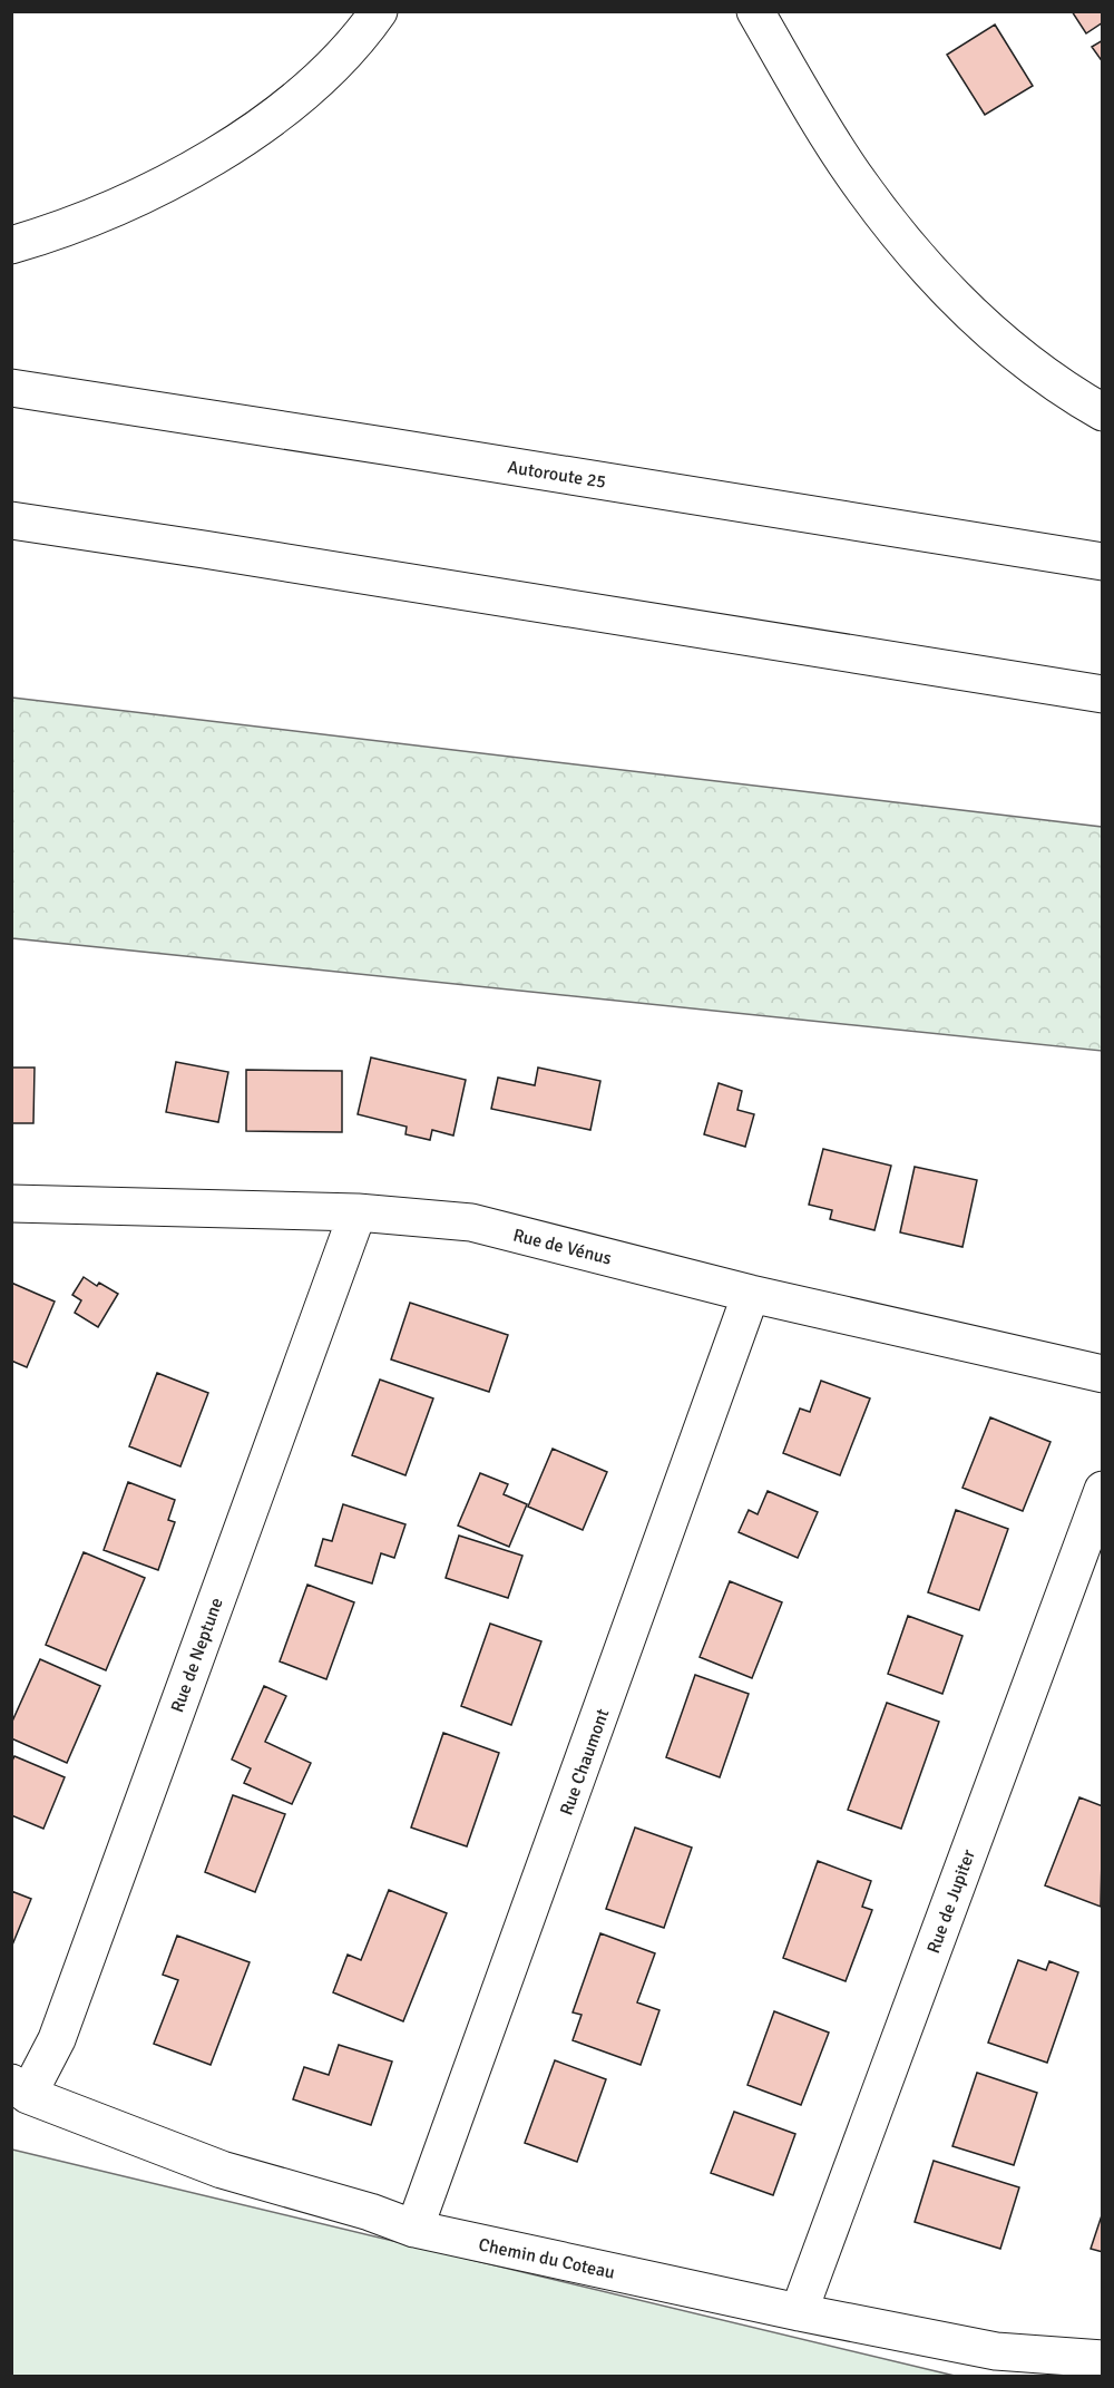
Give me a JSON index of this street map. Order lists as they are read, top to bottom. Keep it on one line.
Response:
{"streets":{"main road":["Autoroute 25","Rue de Vénus","Rue de Neptune","Rue Chaumont","Rue de Jupiter","Chemin du Coteau"]},"crossings":[["Rue de Vénus","Rue de Neptune"],["Rue de Vénus","Rue Chaumont"],["Rue de Neptune","Chemin du Coteau"],["Rue Chaumont","Chemin du Coteau"],["Rue de Jupiter","Chemin du Coteau"]]}
